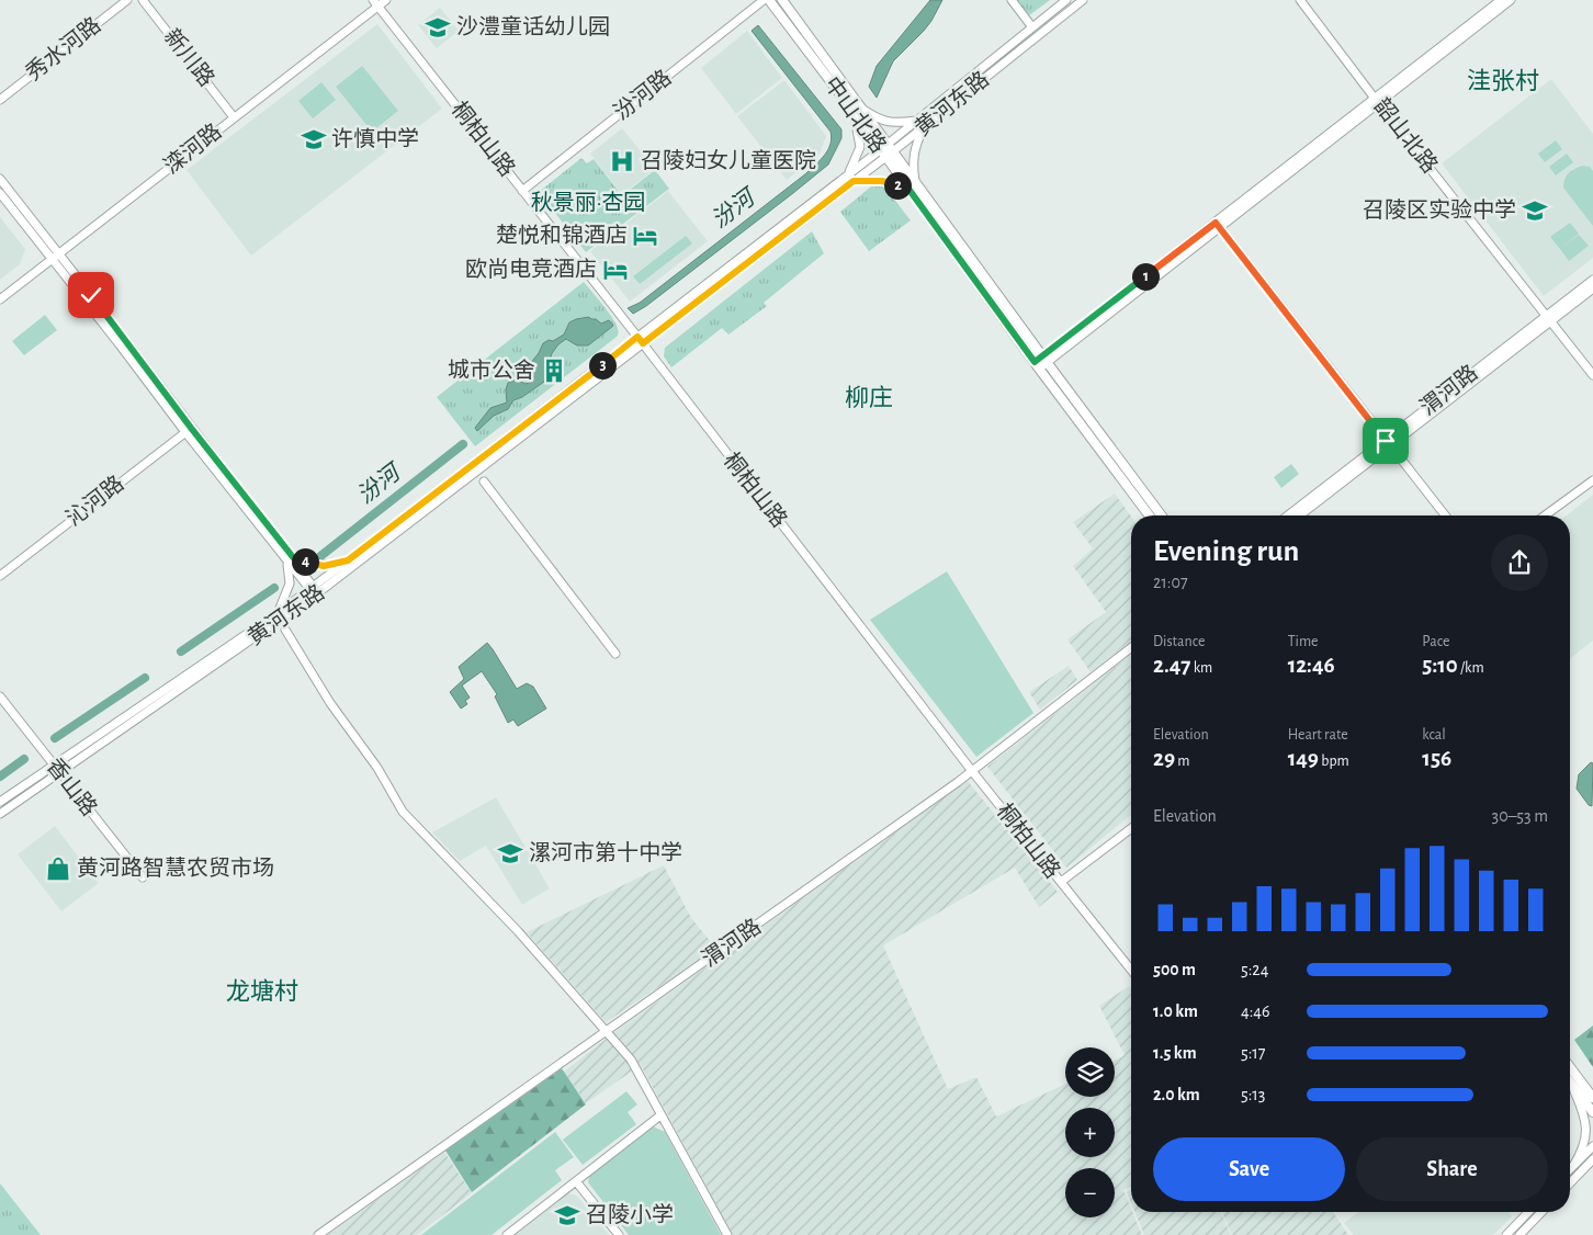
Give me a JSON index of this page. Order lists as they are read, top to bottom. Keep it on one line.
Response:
{"streets":{"main road":["中山北路"],"street":["秀水河路","新川路","汾河路","黄河东路","韶山北路","桐柏山路","滦河路","渭河路","沁河路","香山路"]},"crossings":[["新川路","滦河路"],["汾河路","桐柏山路"],["黄河东路","中山北路"],["黄河东路","桐柏山路"],["黄河东路","香山路"],["韶山北路","渭河路"],["桐柏山路","滦河路"],["桐柏山路","渭河路"]],"districts":["洼张村","柳庄","龙塘村"],"water":["汾河"],"parks":["秋景丽·杏园"],"places":{"school or university":["沙澧童话幼儿园","许慎中学","召陵区实验中学","漯河市第十中学","召陵小学"],"hospital":["召陵妇女儿童医院"],"hotel":["楚悦和锦酒店","欧尚电竞酒店"],"building":["城市公舍"],"shop":["黄河路智慧农贸市场"]},"page":{"pins":["2","1","3","4"],"heading":["Evening run","21:07"],"stats":[["Distance","2.47 km"],["Time","12:46"],["Pace","5:10 /km"],["Elevation","29 m"],["Heart rate","149 bpm"],["kcal","156"]],"chart":["Elevation","30–53 m"],"list":[{"name":"500 m","note":"5:24"},{"name":"1.0 km","note":"4:46"},{"name":"1.5 km","note":"5:17"},{"name":"2.0 km","note":"5:13"}],"map_buttons":["+","−"],"buttons":["Save","Share"]}}
